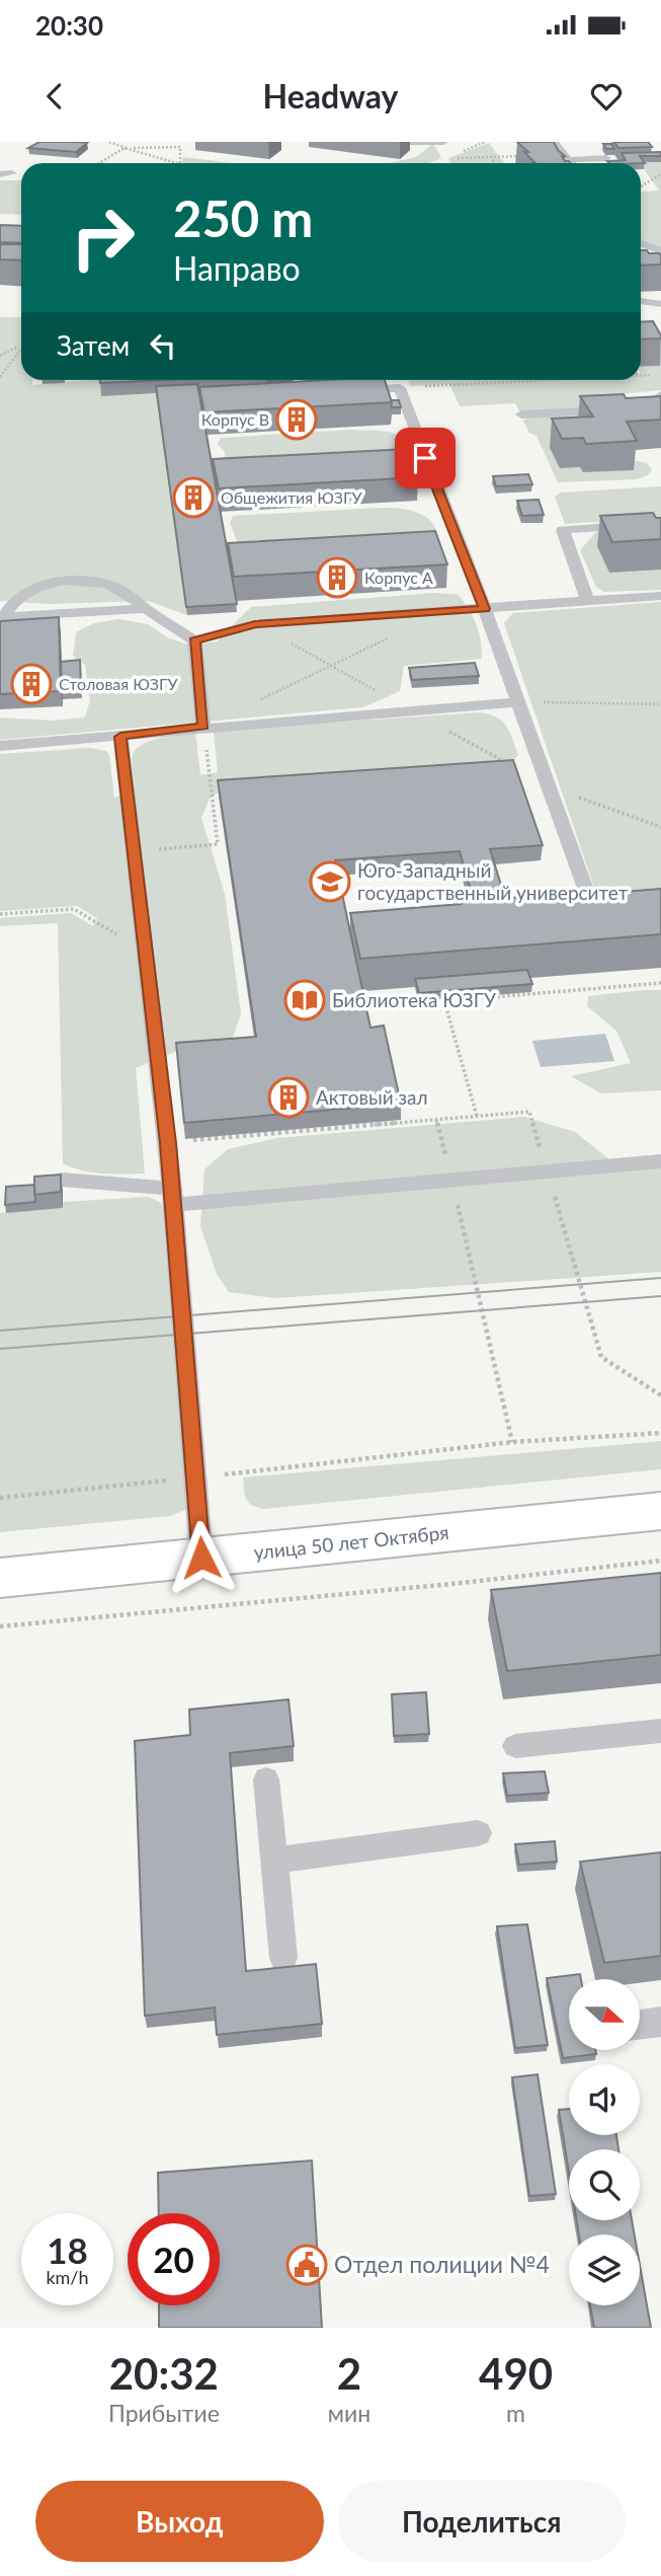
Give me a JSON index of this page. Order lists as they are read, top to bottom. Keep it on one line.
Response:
{"streets":{"main road":["улица 50 лет Октября"]},"places":{"building":["Корпус В","Общежития ЮЗГУ","Корпус А","Столовая ЮЗГУ","Актовый зал"],"school or university":["Юго-Западный государственный университет"],"library":["Библиотека ЮЗГУ"],"public building":["Отдел полиции №4"]},"north":"right","page":{"status":"20:30","header":"Headway","turn":["250 m","Направо"],"then":"Затем","speed":"18 km/h","limit":"20","eta":["20:32","Прибытие","2","мин","490","m"],"buttons":["Выход","Поделиться"]}}
